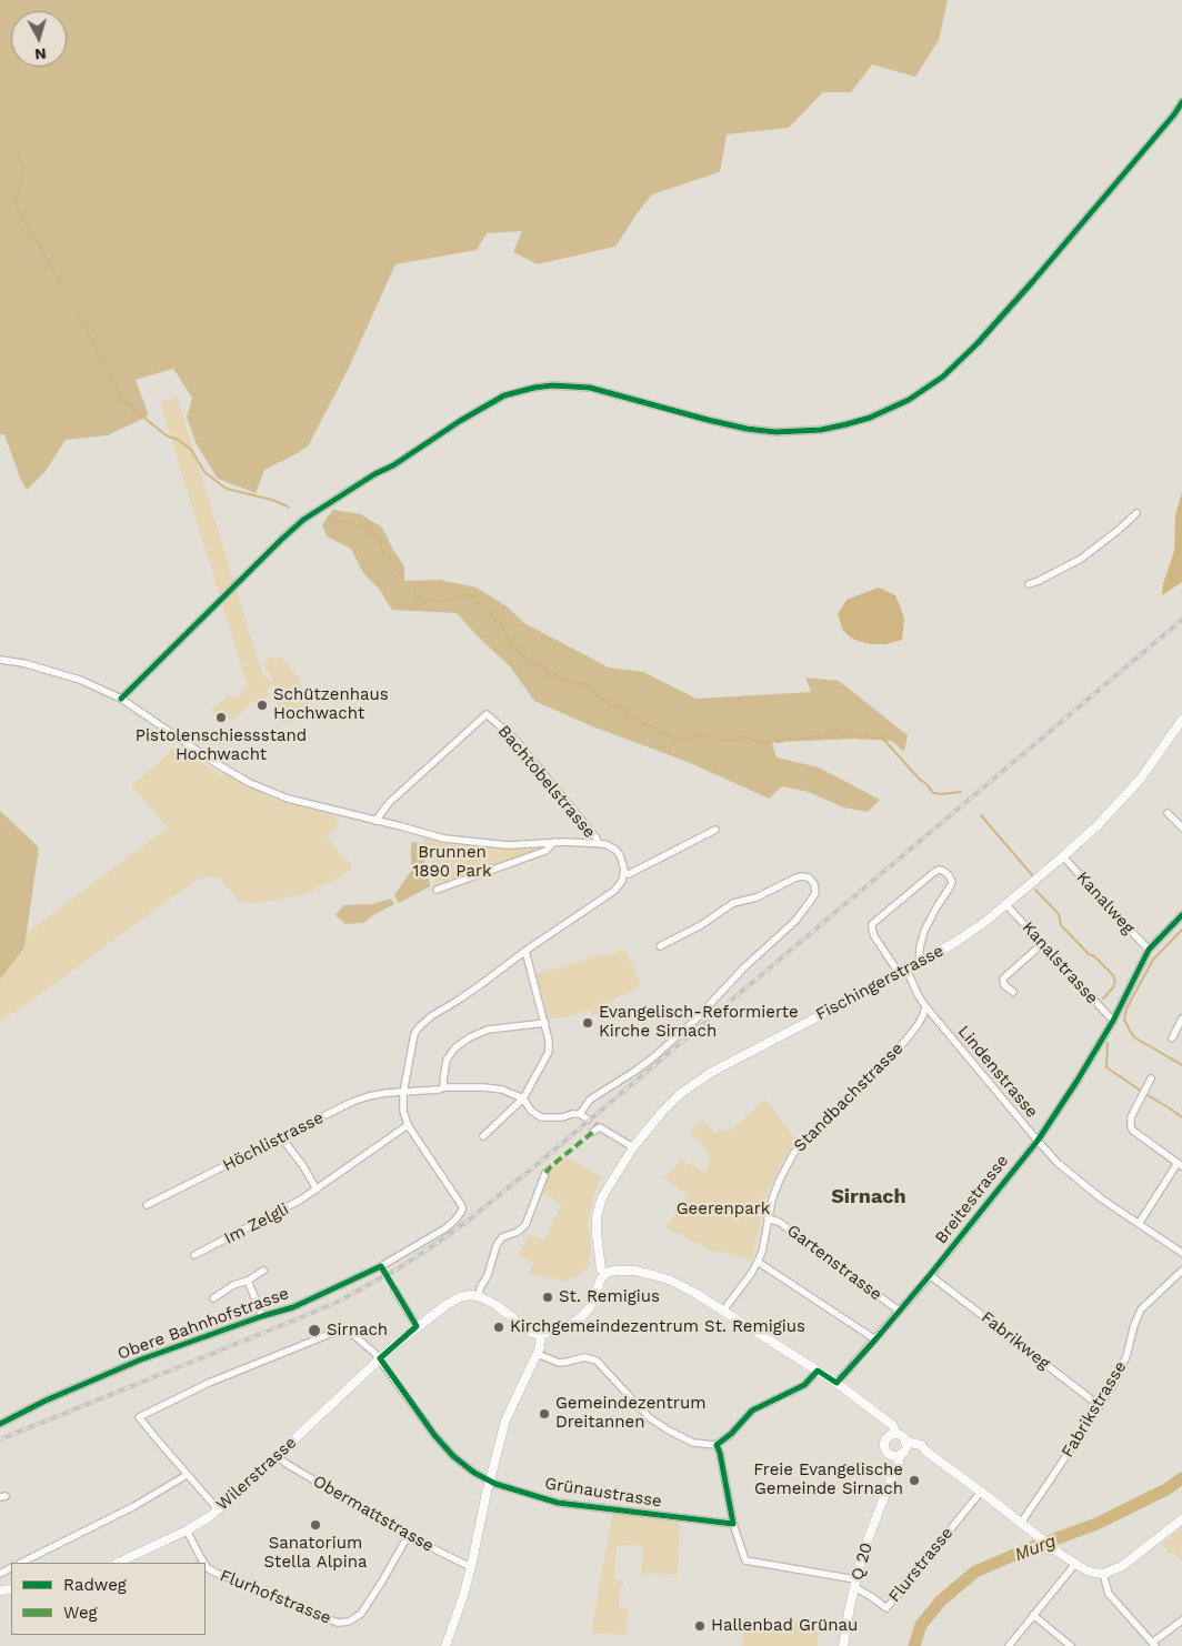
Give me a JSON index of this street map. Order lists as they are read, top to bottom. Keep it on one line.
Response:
{"streets":{"main road":["Fischingerstrasse","Wilerstrasse","Q 20"],"street":["Bachtobelstrasse","Kanalweg","Kanalstrasse","Lindenstrasse","Standbachstrasse","Höchlistrasse","Breitestrasse","Im Zelgli","Gartenstrasse","Obere Bahnhofstrasse","Fabrikweg","Fabrikstrasse","Grünaustrasse","Obermattstrasse","Flurstrasse","Flurhofstrasse"]},"crossings":[["Kanalweg","Fischingerstrasse"],["Kanalweg","Breitestrasse"],["Kanalstrasse","Fischingerstrasse"],["Kanalstrasse","Breitestrasse"],["Fischingerstrasse","Lindenstrasse"],["Lindenstrasse","Standbachstrasse"],["Lindenstrasse","Breitestrasse"],["Standbachstrasse","Gartenstrasse"],["Breitestrasse","Gartenstrasse"],["Breitestrasse","Fabrikweg"],["Im Zelgli","Obere Bahnhofstrasse"],["Fabrikweg","Fabrikstrasse"],["Wilerstrasse","Grünaustrasse"],["Wilerstrasse","Obermattstrasse"],["Wilerstrasse","Flurhofstrasse"],["Obermattstrasse","Flurhofstrasse"],["Q 20","Flurstrasse"]],"districts":["Sirnach"],"water":["Murg"],"parks":["Brunnen 1890 Park","Geerenpark"],"places":["Schützenhaus Hochwacht","Pistolenschiessstand Hochwacht","Evangelisch-Reformierte Kirche Sirnach","St. Remigius","Kirchgemeindezentrum St. Remigius","Sirnach","Gemeindezentrum Dreitannen","Freie Evangelische Gemeinde Sirnach","Sanatorium Stella Alpina","Hallenbad Grünau"],"legend":["Radweg","Weg"],"north":"bottom"}
